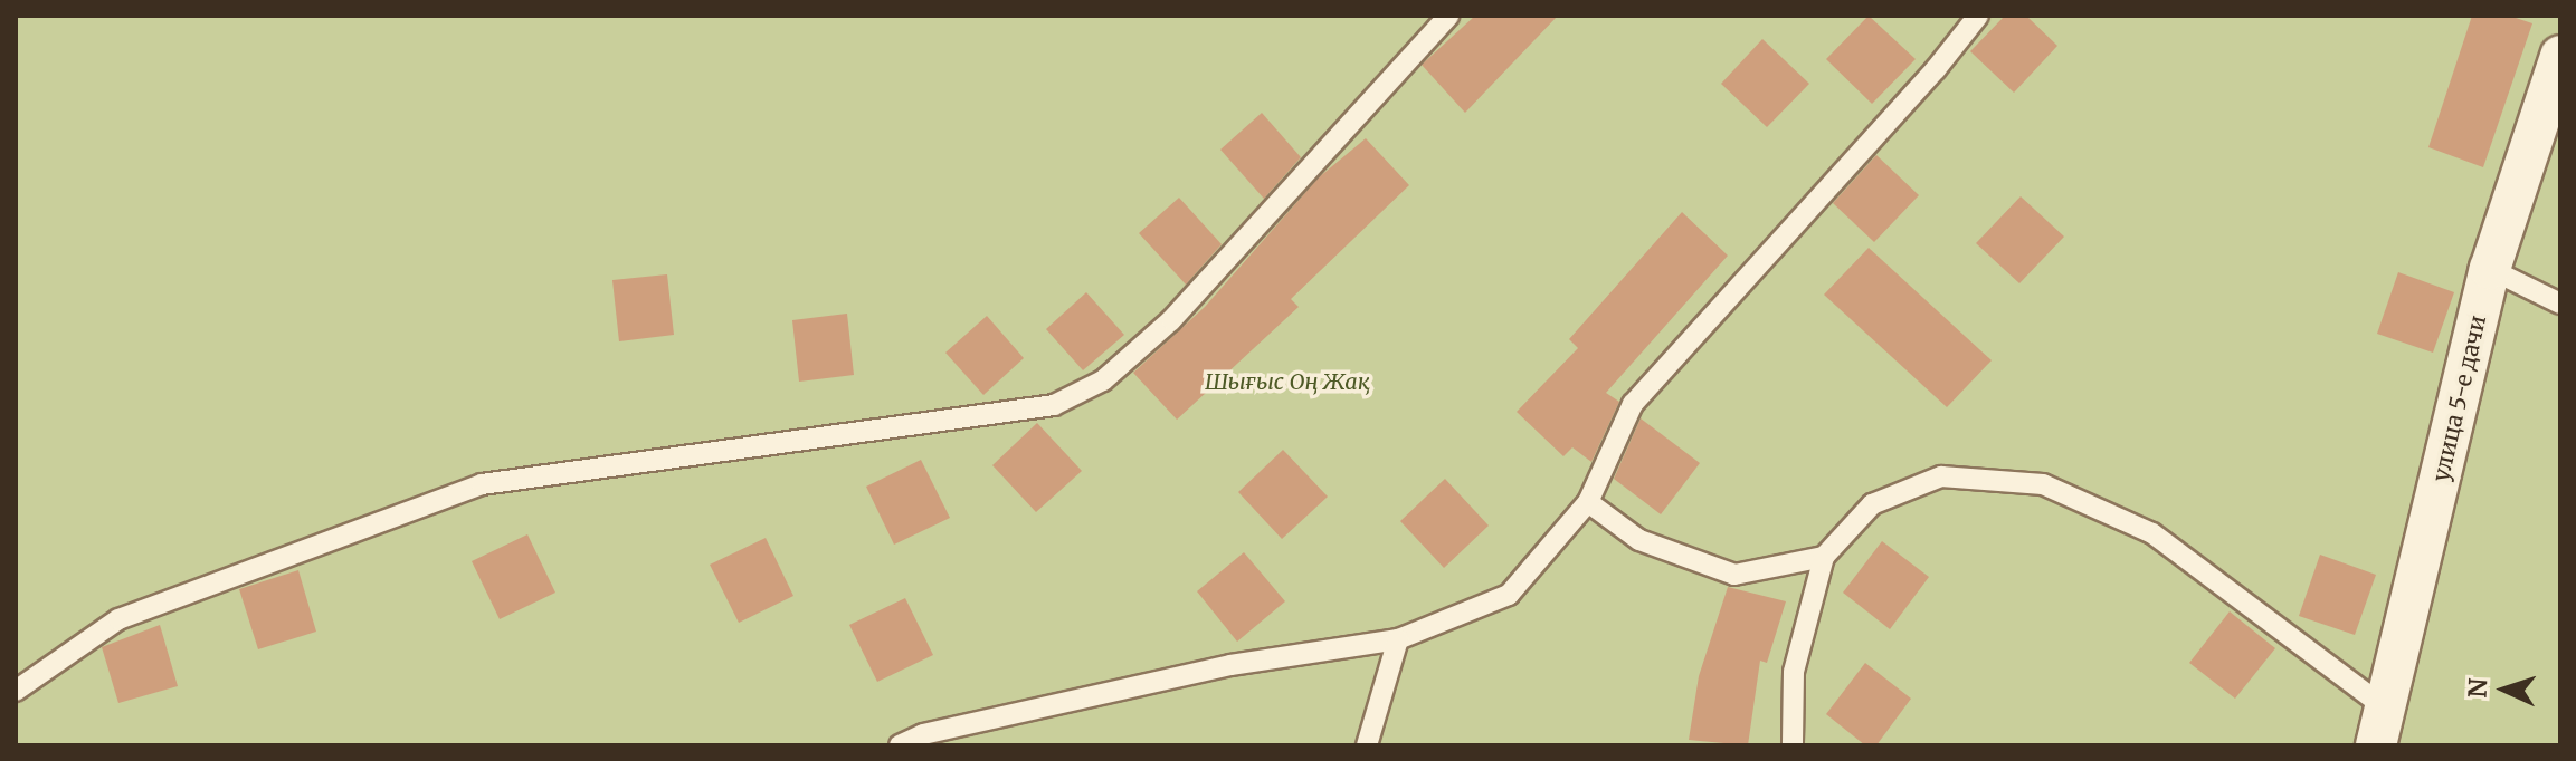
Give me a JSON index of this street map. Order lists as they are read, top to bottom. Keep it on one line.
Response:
{"streets":{"street":["улица 5-е дачи"]},"parks":["Шығыс Оң Жақ"],"north":"left"}
